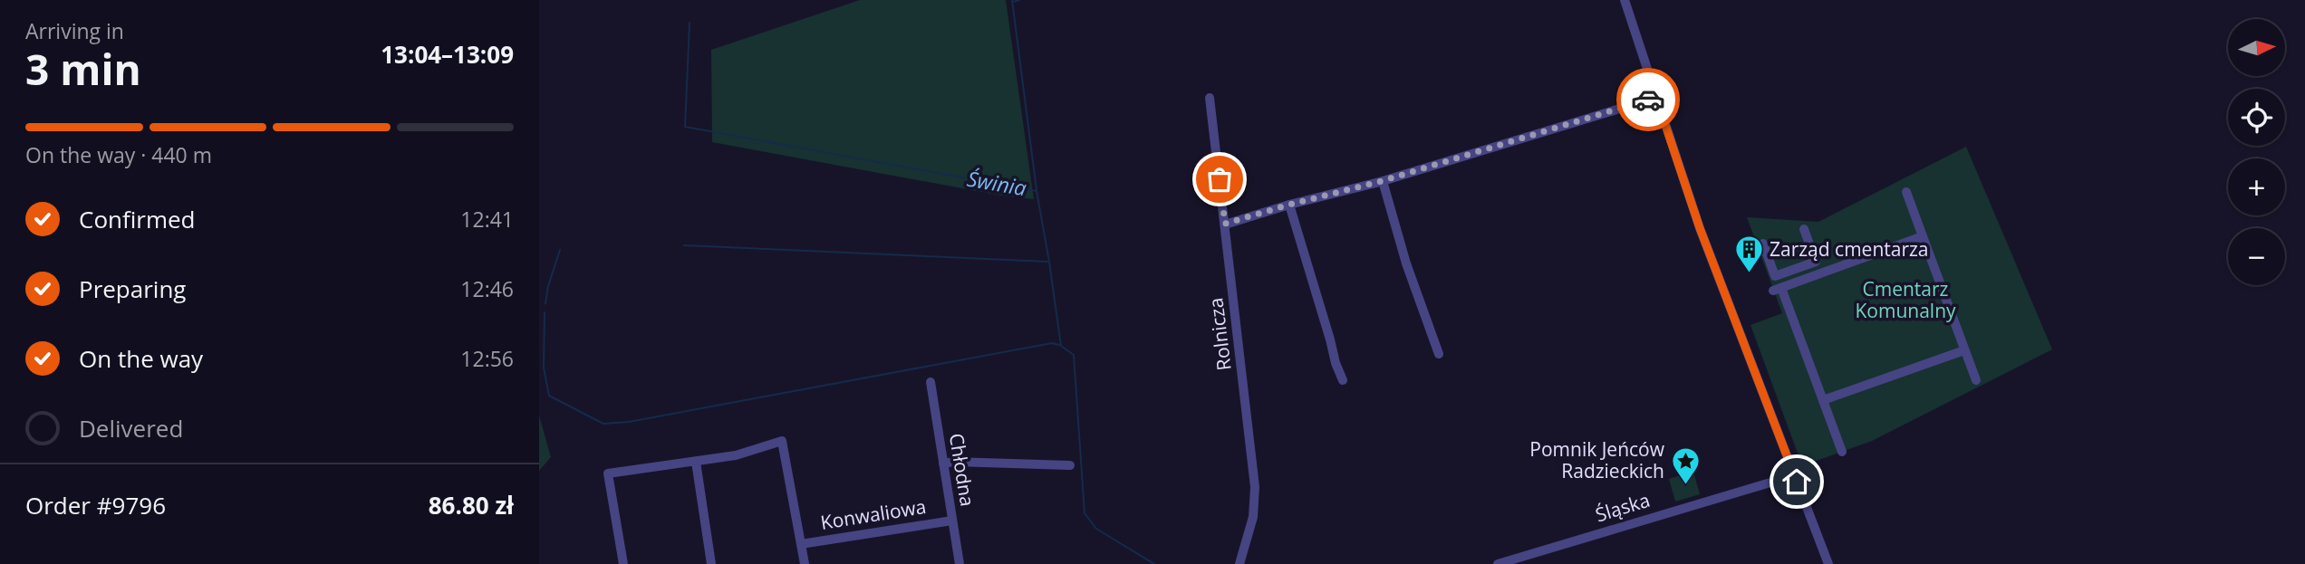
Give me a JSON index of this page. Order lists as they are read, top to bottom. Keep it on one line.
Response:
{"streets":{"street":["Rolnicza","Chłodna","Śląska","Konwaliowa"]},"crossings":[["Chłodna","Konwaliowa"]],"water":["Świnia"],"parks":["Cmentarz Komunalny"],"places":{"building":["Zarząd cmentarza"],"place":["Pomnik Jeńców Radzieckich"]},"north":"right","page":{"heading":["3 min","Arriving in","13:04–13:09"],"panel":["Order #9796","86.80 zł"],"map_buttons":["+","−"],"bar":"On the way · 440 m","list":[["Confirmed","12:41"],["Preparing","12:46"],["On the way","12:56"],"Delivered"]}}
